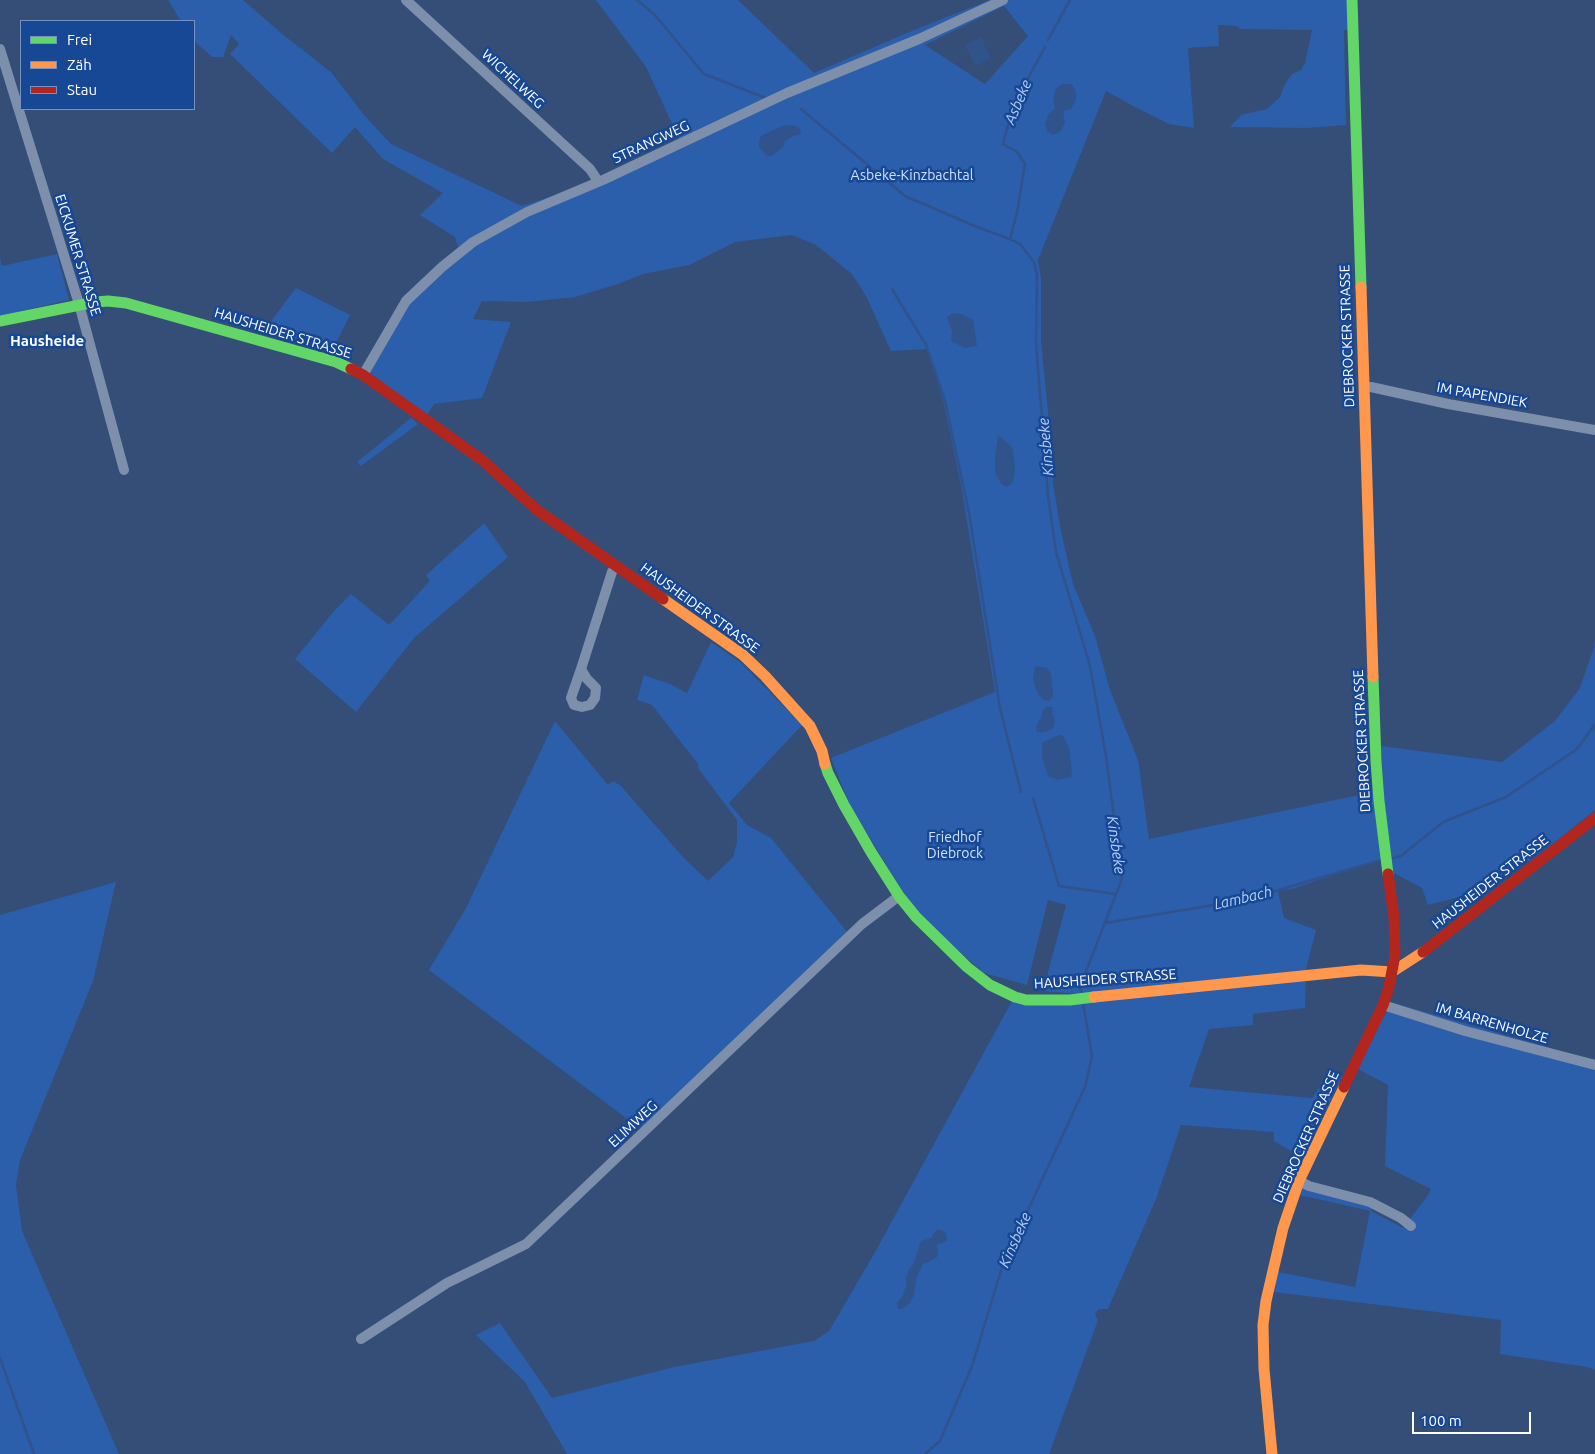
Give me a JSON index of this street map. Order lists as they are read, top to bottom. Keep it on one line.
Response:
{"streets":{"street":["WICHELWEG","STRANGWEG","EICKUMER STRASSE","HAUSHEIDER STRASSE","DIEBROCKER STRASSE","IM PAPENDIEK","IM BARRENHOLZE","ELIMWEG"]},"crossings":[["WICHELWEG","STRANGWEG"],["STRANGWEG","HAUSHEIDER STRASSE"],["EICKUMER STRASSE","HAUSHEIDER STRASSE"],["HAUSHEIDER STRASSE","DIEBROCKER STRASSE"],["HAUSHEIDER STRASSE","ELIMWEG"],["DIEBROCKER STRASSE","IM PAPENDIEK"],["DIEBROCKER STRASSE","IM BARRENHOLZE"]],"districts":["Hausheide"],"water":["Asbeke","Kinsbeke","Lambach"],"parks":["Asbeke-Kinzbachtal","Friedhof Diebrock"],"legend":["Frei","Zäh","Stau"],"scale_bar":"100 m"}
